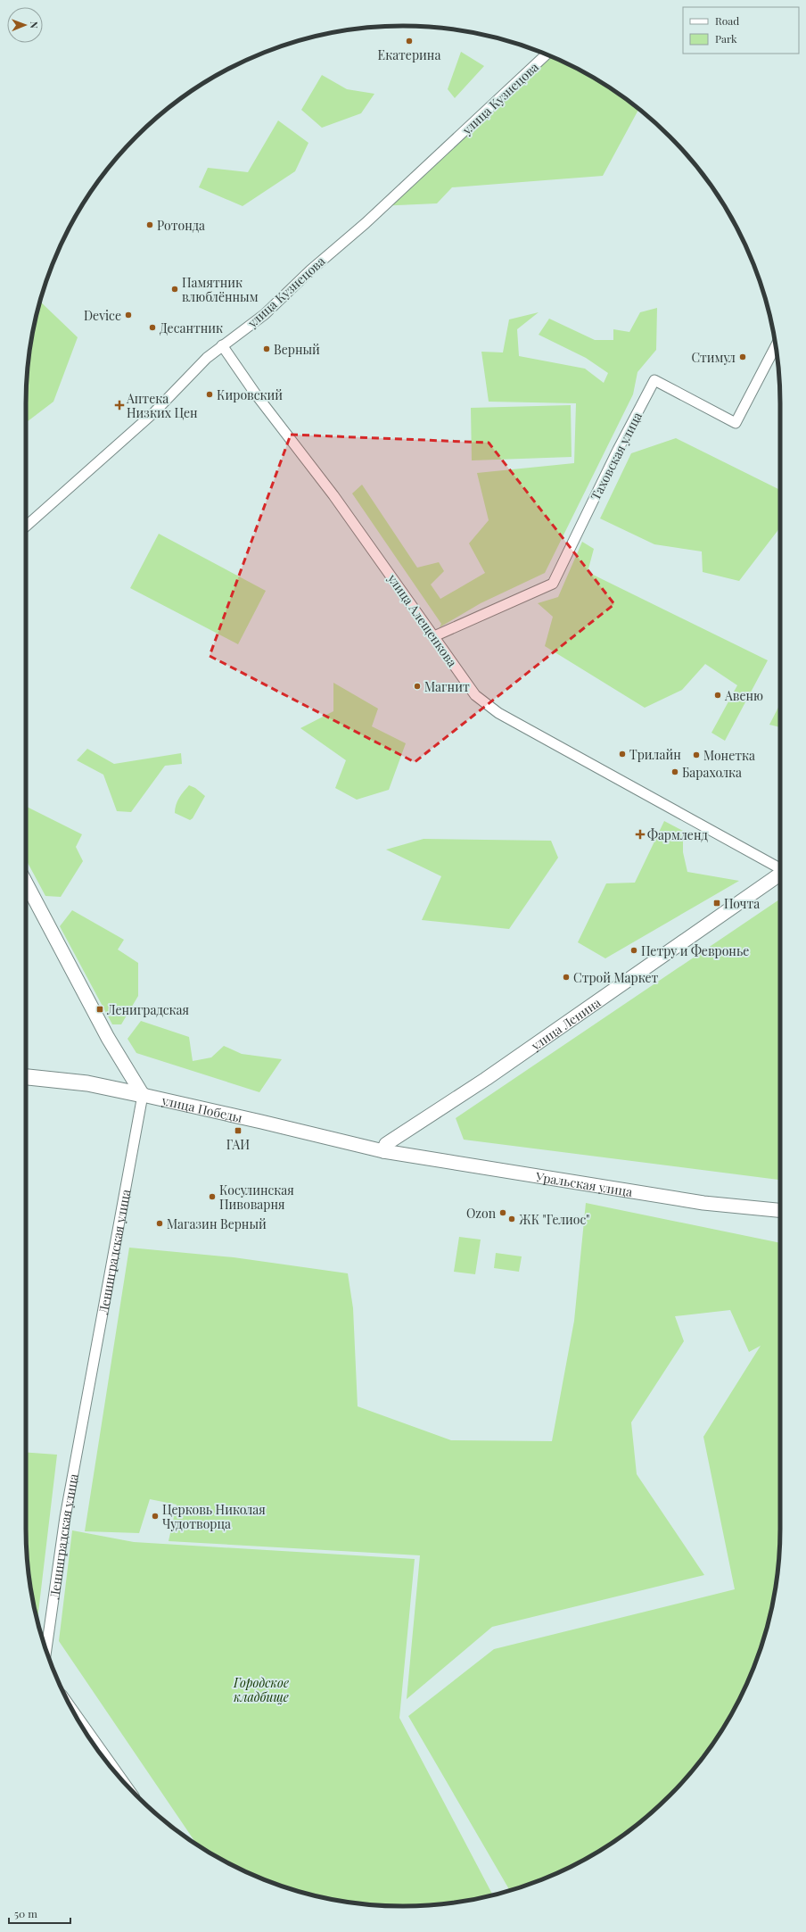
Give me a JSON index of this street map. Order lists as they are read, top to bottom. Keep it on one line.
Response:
{"streets":{"main road":["улица Ленина","улица Победы","Уральская улица"],"street":["улица Кузнецова","Таховская улица","улица Алещенкова","Ленинградская улица"]},"crossings":[["улица Кузнецова","улица Алещенкова"],["Таховская улица","улица Алещенкова"],["улица Ленина","улица Победы"],["улица Ленина","Уральская улица"],["улица Победы","Уральская улица"],["улица Победы","Ленинградская улица"]],"parks":["Городское кладбище"],"places":{"other":["Екатерина","Ротонда","Памятник влюблённым","Device","Десантник","Верный","Стимул","Кировский","Магнит","Авеню","Трилайн","Монетка","Барахолка","Петру и Февронье","Строй Маркет","Косулинская Пивоварня","Ozon","ЖК \"Гелиос\"","Магазин Верный","Церковь Николая Чудотворца"],"health":["Аптека Низких Цен","Фармленд"],"transit":["Почта","Лениградская","ГАИ"]},"legend":["Road","Park"],"scale_bar":"50 m","north":"right"}
